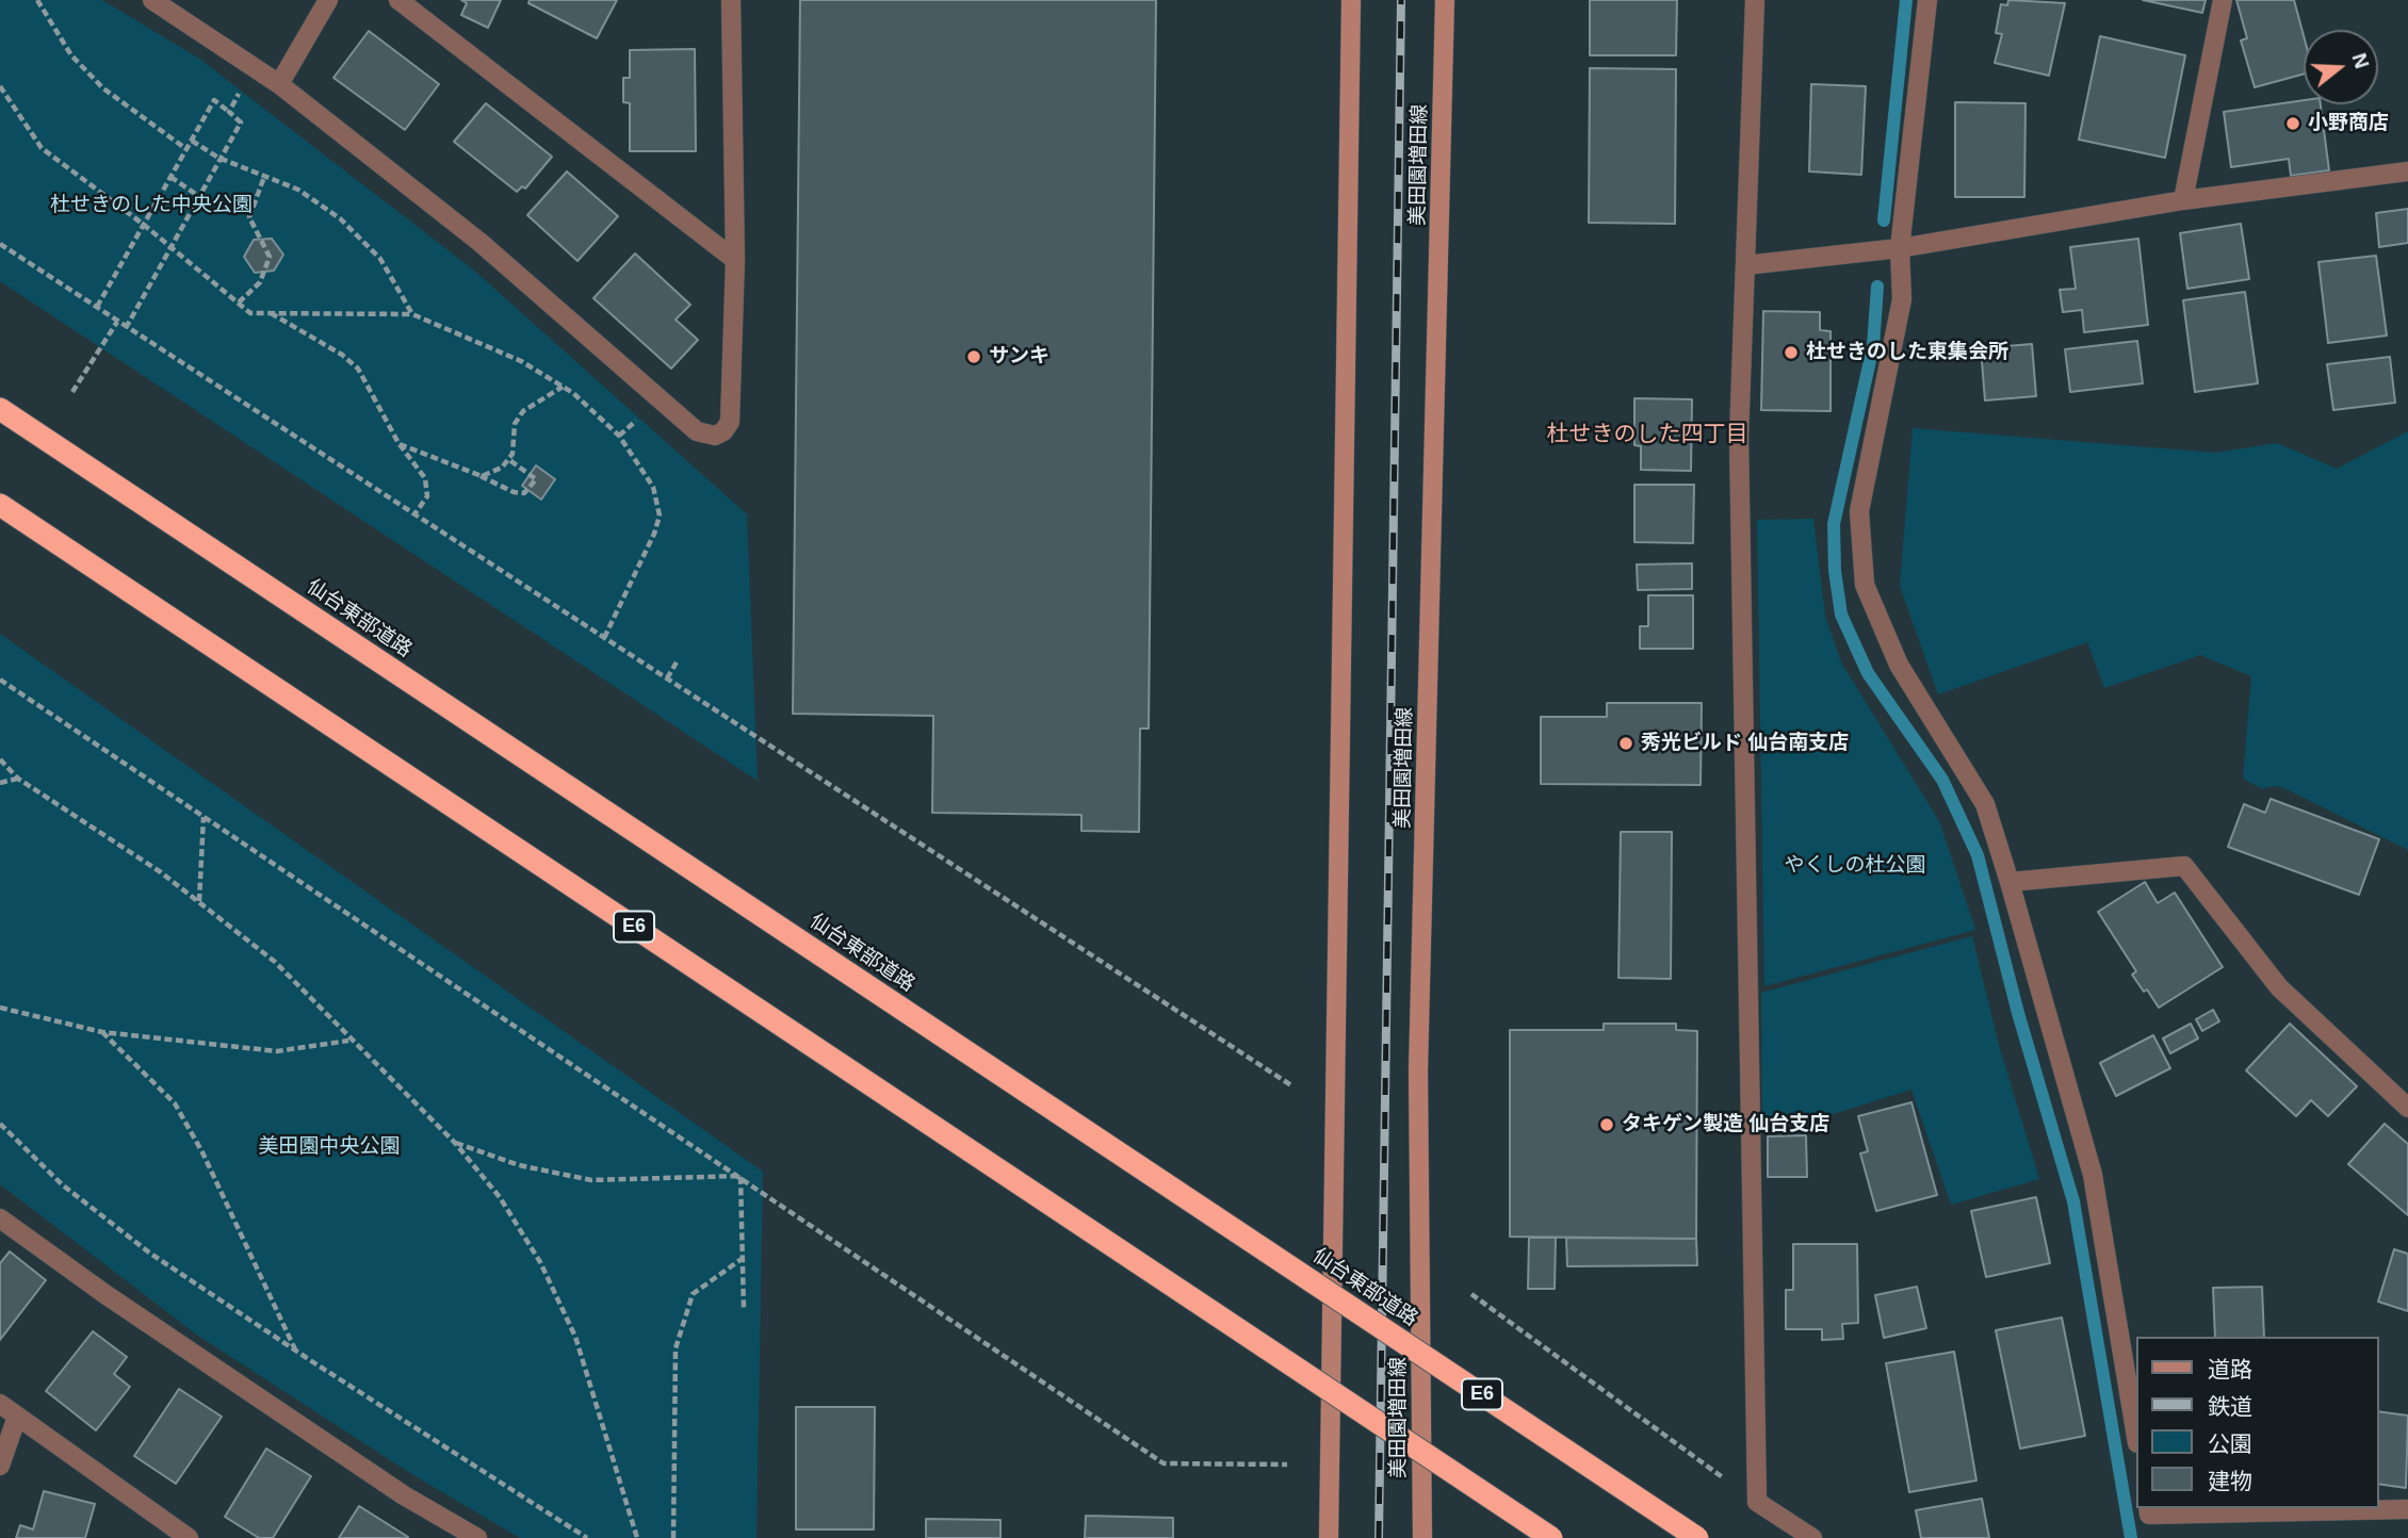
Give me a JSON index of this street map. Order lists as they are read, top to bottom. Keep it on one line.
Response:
{"streets":{"highway":["仙台東部道路","E6"],"main road":["美田園増田線"]},"districts":["杜せきのした四丁目"],"parks":["杜せきのした中央公園","やくしの杜公園","美田園中央公園"],"places":["小野商店","杜せきのした東集会所","サンキ","秀光ビルド 仙台南支店","タキゲン製造 仙台支店"],"legend":["道路","鉄道","公園","建物"],"north":"right"}
